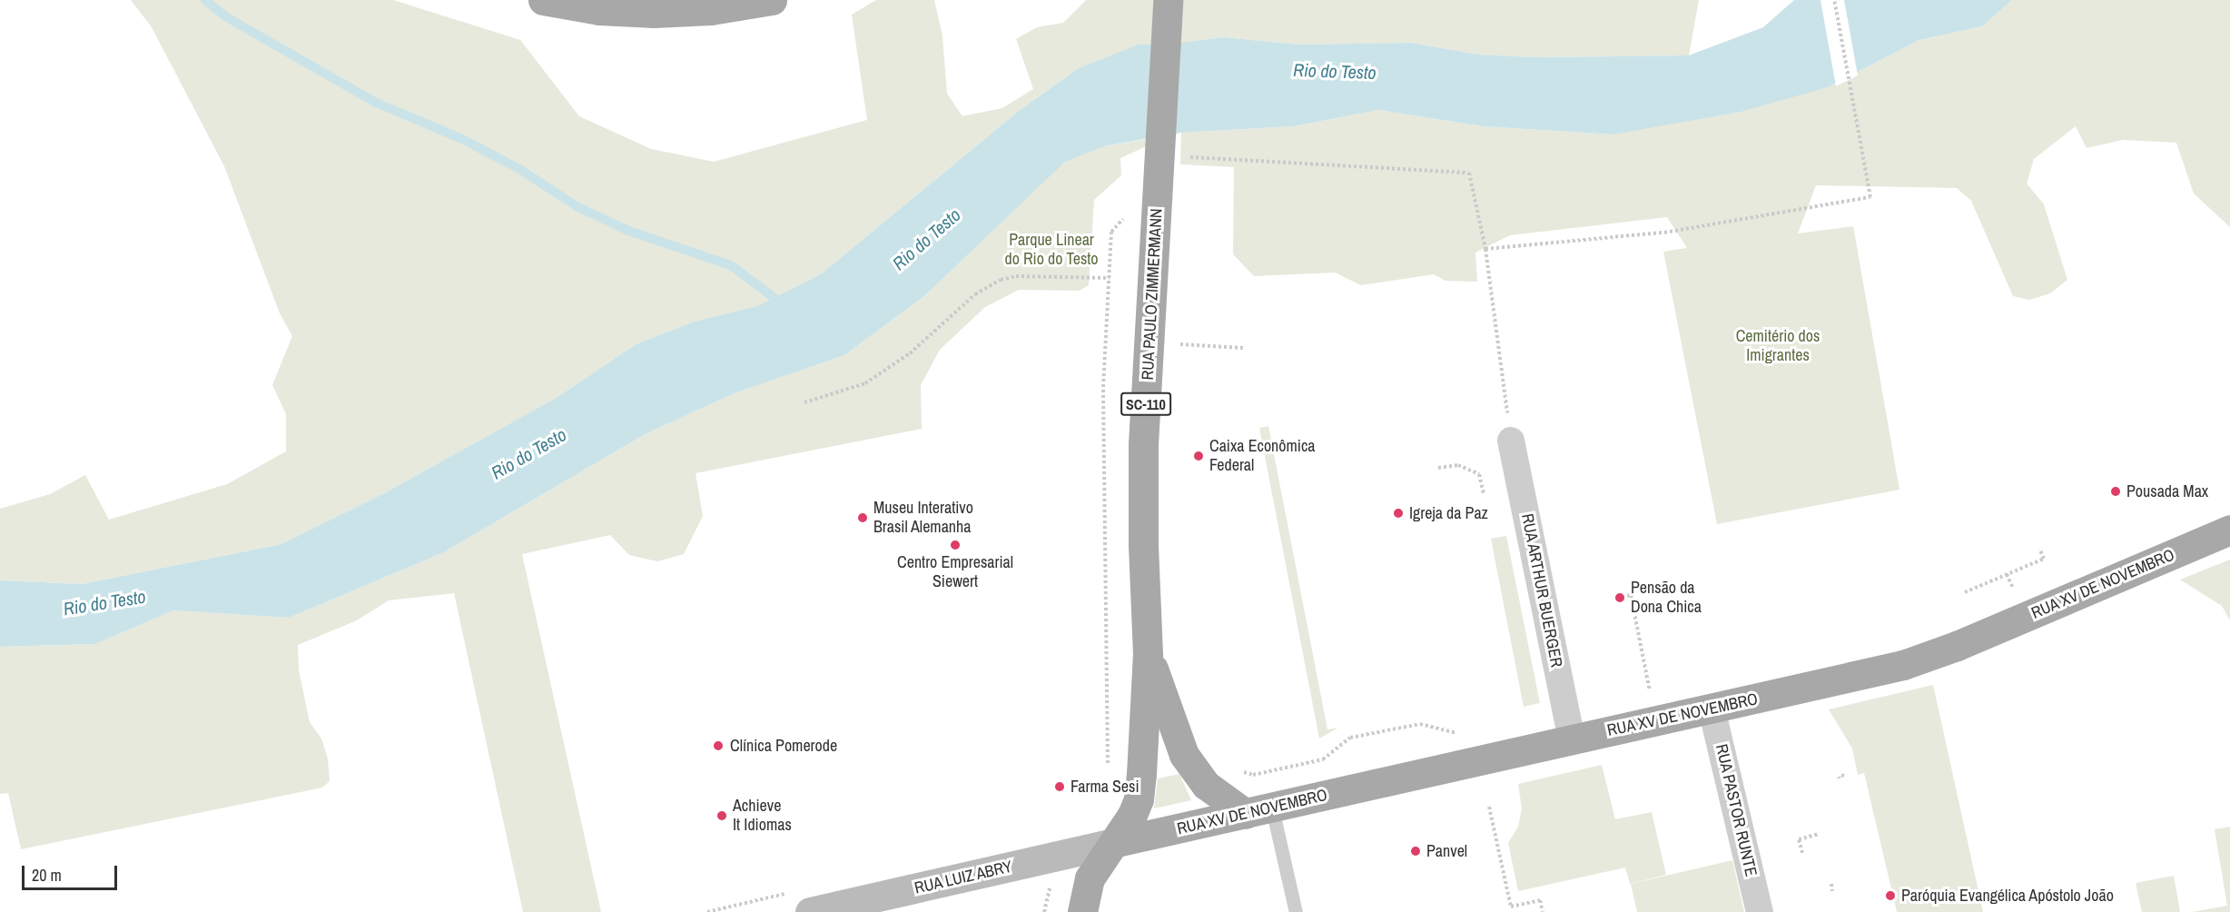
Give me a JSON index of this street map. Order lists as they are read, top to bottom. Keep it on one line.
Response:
{"streets":{"main road":["RUA PAULO ZIMMERMANN","SC-110","RUA XV DE NOVEMBRO","RUA LUIZ ABRY"],"street":["RUA ARTHUR BUERGER","RUA PASTOR RUNTE"]},"crossings":[["RUA PAULO ZIMMERMANN","RUA XV DE NOVEMBRO"],["RUA PAULO ZIMMERMANN","RUA LUIZ ABRY"],["RUA XV DE NOVEMBRO","RUA ARTHUR BUERGER"],["RUA XV DE NOVEMBRO","RUA PASTOR RUNTE"],["RUA XV DE NOVEMBRO","RUA LUIZ ABRY"]],"water":["Rio do Testo"],"parks":["Parque Linear do Rio do Testo","Cemitério dos Imigrantes"],"places":["Caixa Econômica Federal","Pousada Max","Igreja da Paz","Museu Interativo Brasil Alemanha","Centro Empresarial Siewert","Pensão da Dona Chica","Clínica Pomerode","Farma Sesi","Achieve It Idiomas","Panvel","Paróquia Evangélica Apóstolo João"],"scale_bar":"20 m"}
